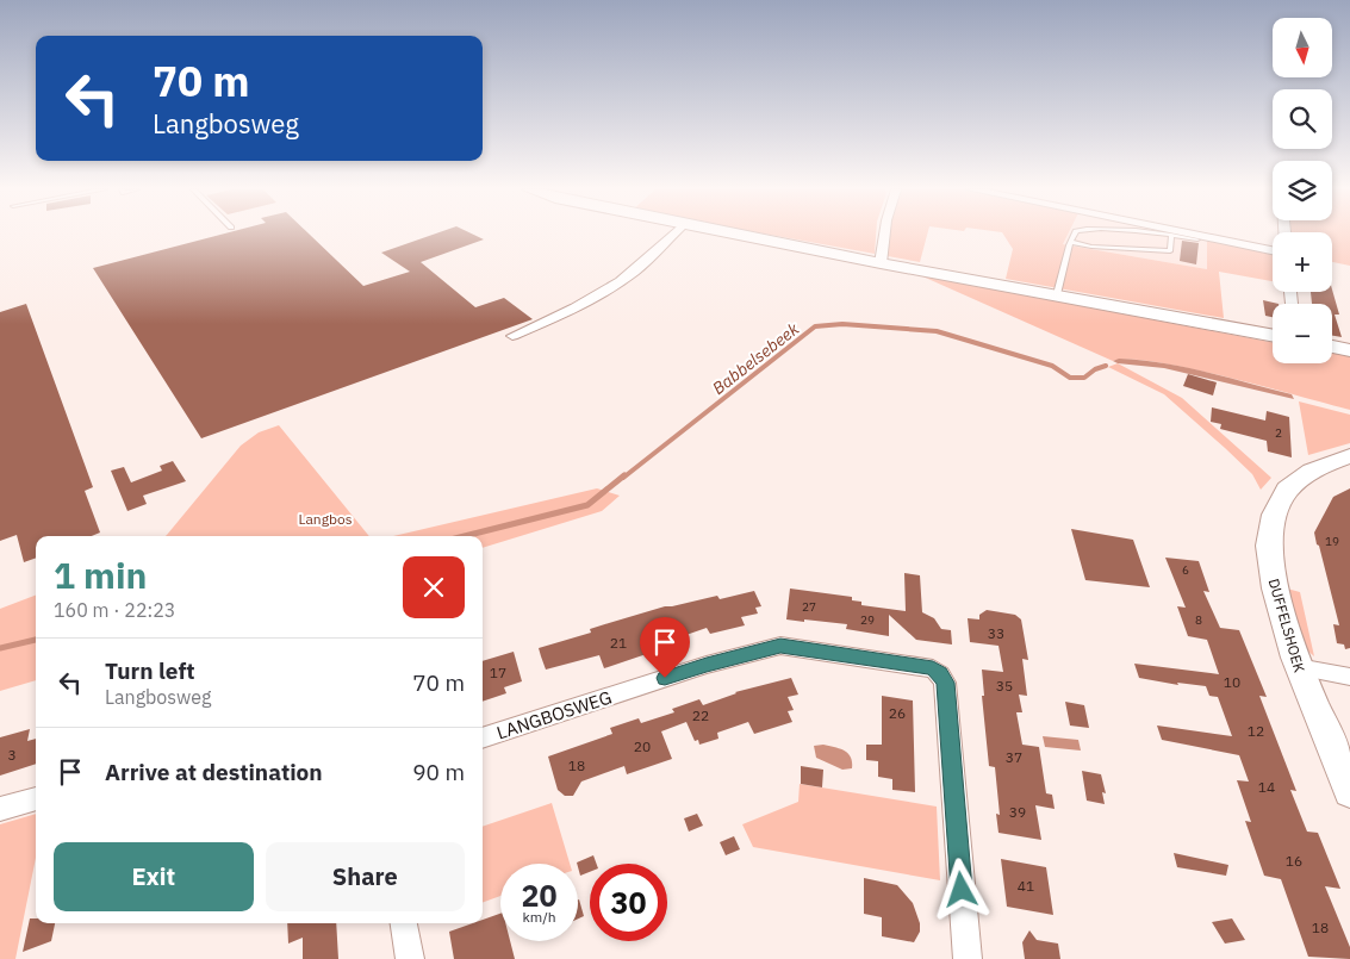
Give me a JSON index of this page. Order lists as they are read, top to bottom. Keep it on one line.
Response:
{"streets":{"street":["DUFFELSHOEK","LANGBOSWEG"]},"water":["Babbelsebeek"],"parks":["Langbos"],"house_numbers":["2","19","6","27","29","8","33","21","17","10","35","26","22","12","20","3","37","18","14","39","16","41","18"],"north":"bottom","page":{"map_buttons":["+","−"],"turn":["70 m","Langbosweg"],"heading":["1 min","160 m · 22:23"],"list":[{"name":"Turn left","note":"Langbosweg","value":"70 m"},{"name":"Arrive at destination","value":"90 m"}],"buttons":["Exit","Share"],"speed":"20 km/h","limit":"30"}}
